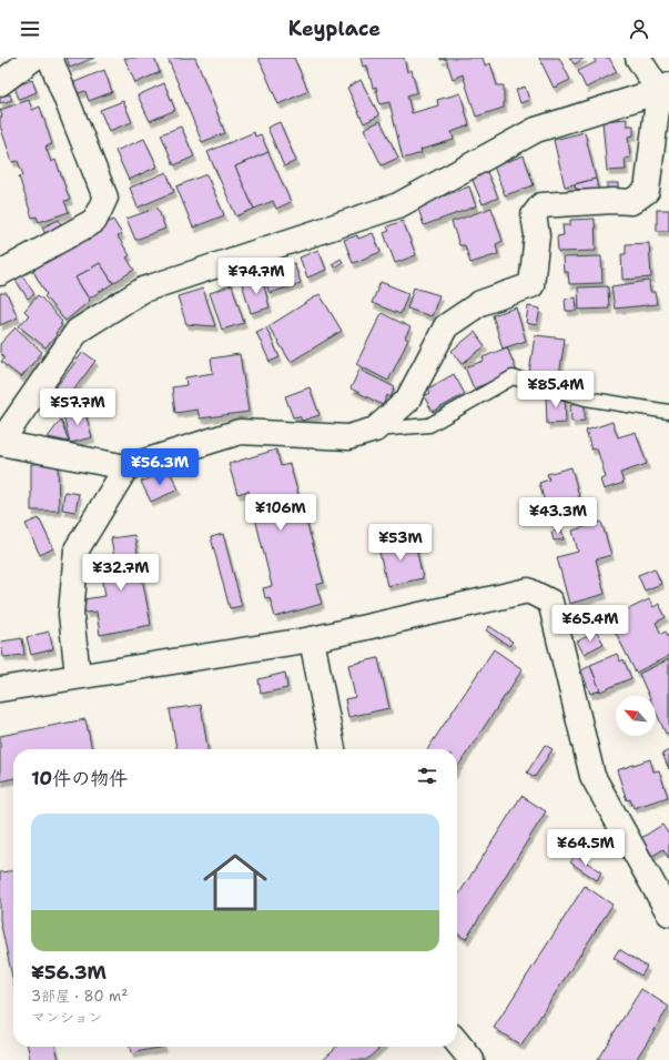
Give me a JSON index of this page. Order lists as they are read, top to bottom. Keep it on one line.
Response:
{"north":"top left","page":{"header":"Keyplace","price":["¥74.7M","¥85.4M","¥57.7M","¥56.3M","¥106M","¥43.3M","¥53M","¥32.7M","¥65.4M","¥64.5M"],"heading":"10件の物件","list":[{"name":"¥56.3M","note":"3部屋 · 80 m² · マンション"}]}}
